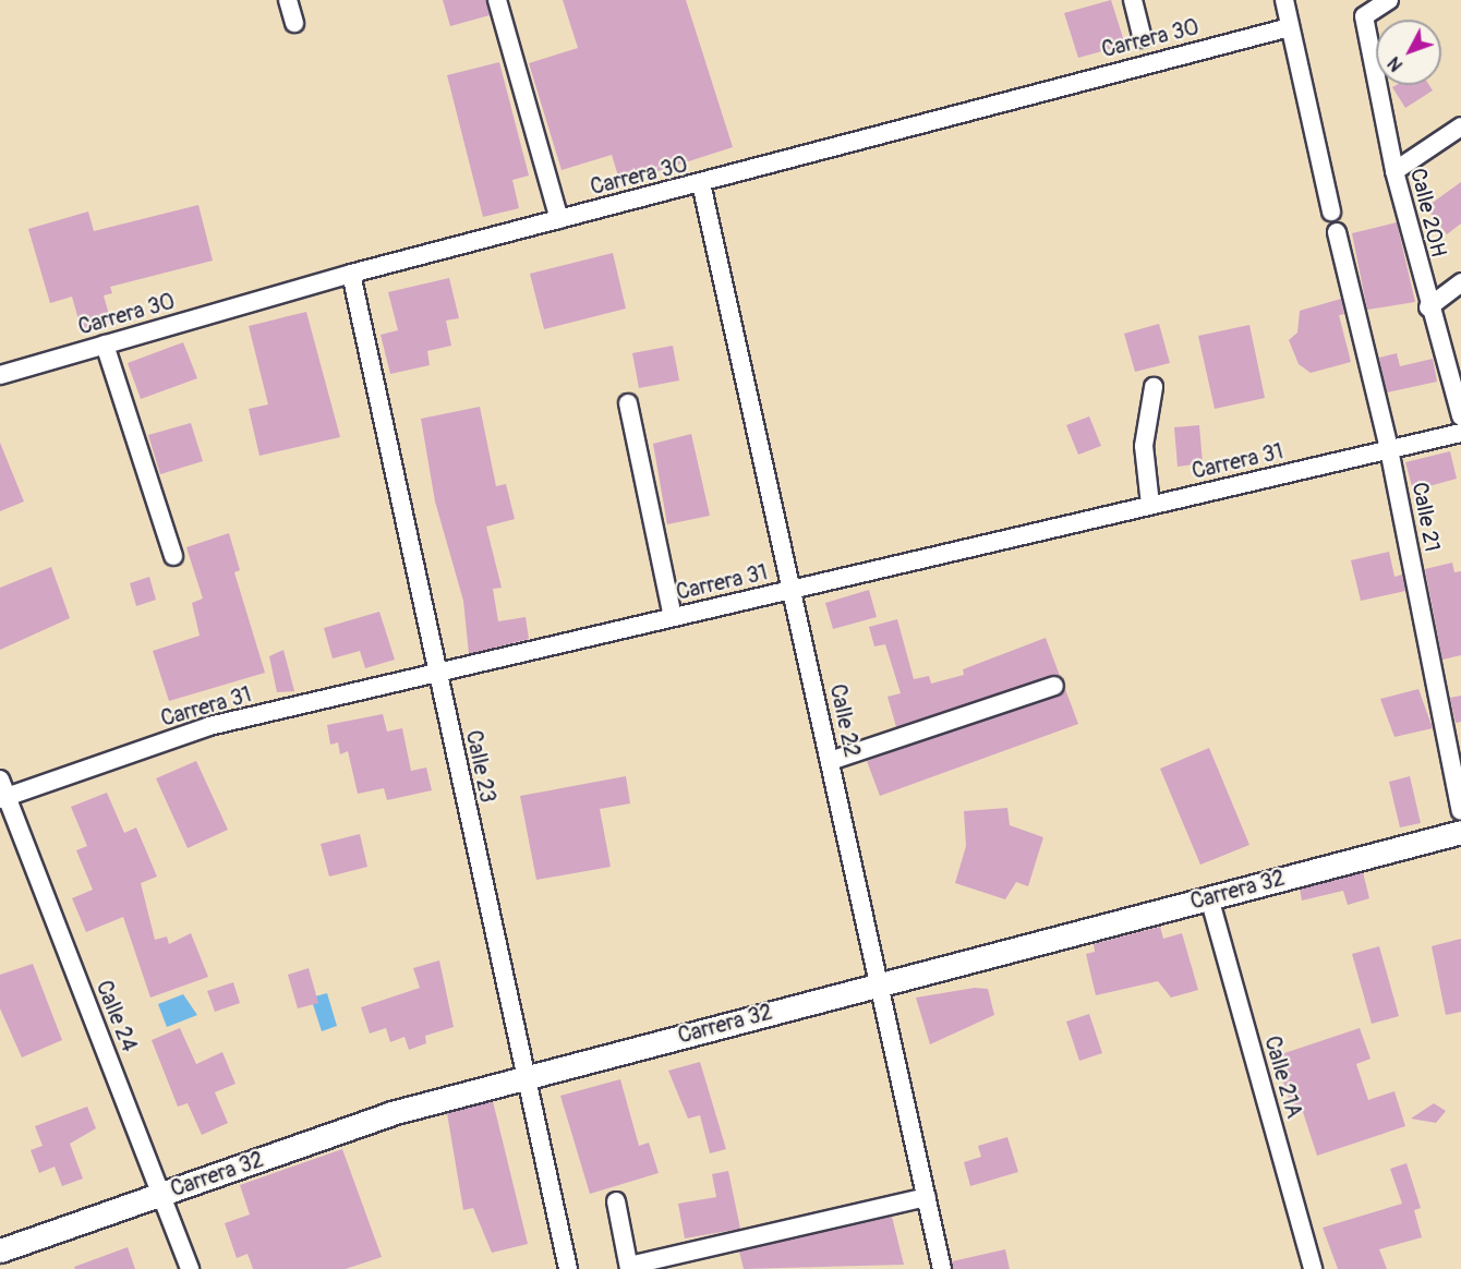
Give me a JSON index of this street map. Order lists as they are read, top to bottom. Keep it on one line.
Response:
{"streets":{"street":["Carrera 30","Calle 20H","Carrera 31","Calle 21","Calle 22","Calle 23","Carrera 32","Calle 24","Calle 21A"]},"crossings":[["Carrera 30","Calle 22"],["Carrera 30","Calle 23"],["Carrera 31","Calle 21"],["Carrera 31","Calle 22"],["Carrera 31","Calle 23"],["Carrera 31","Calle 24"],["Calle 22","Carrera 32"],["Calle 23","Carrera 32"],["Carrera 32","Calle 24"],["Carrera 32","Calle 21A"]],"north":"bottom left"}
